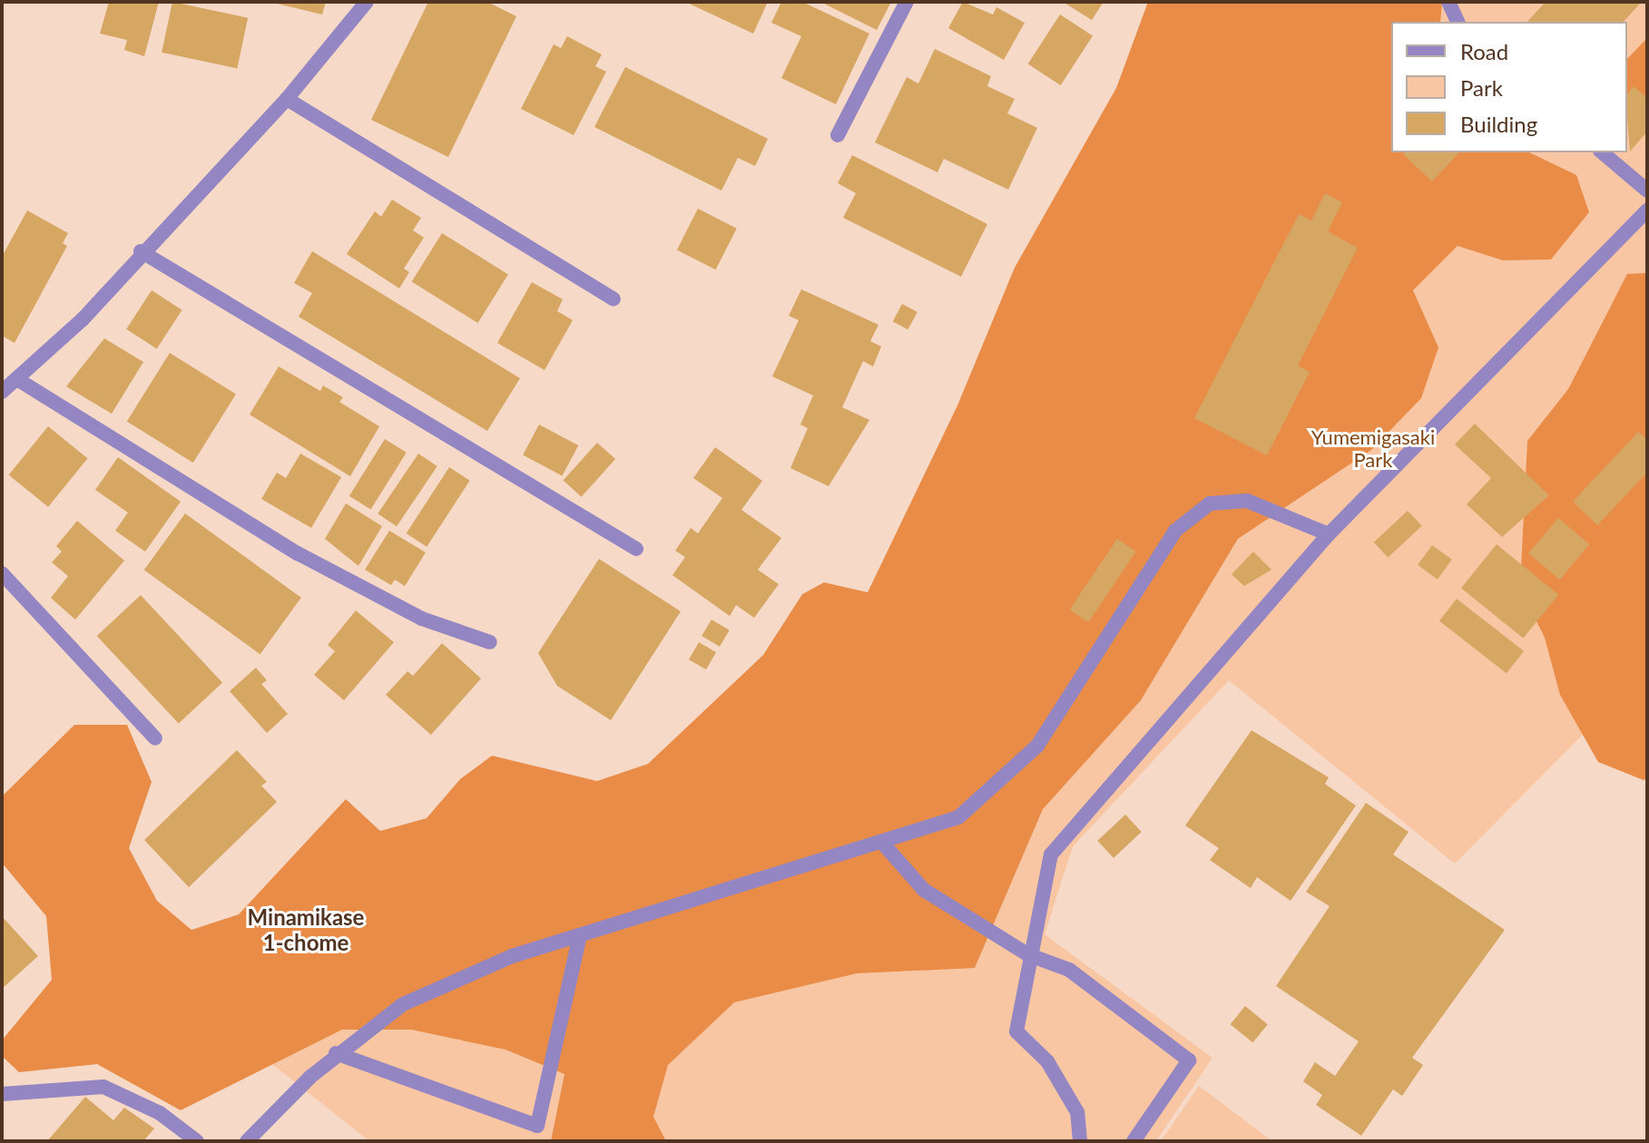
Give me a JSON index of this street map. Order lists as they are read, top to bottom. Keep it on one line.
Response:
{"districts":["Minamikase 1-chome"],"parks":["Yumemigasaki Park"],"legend":["Road","Park","Building"]}
